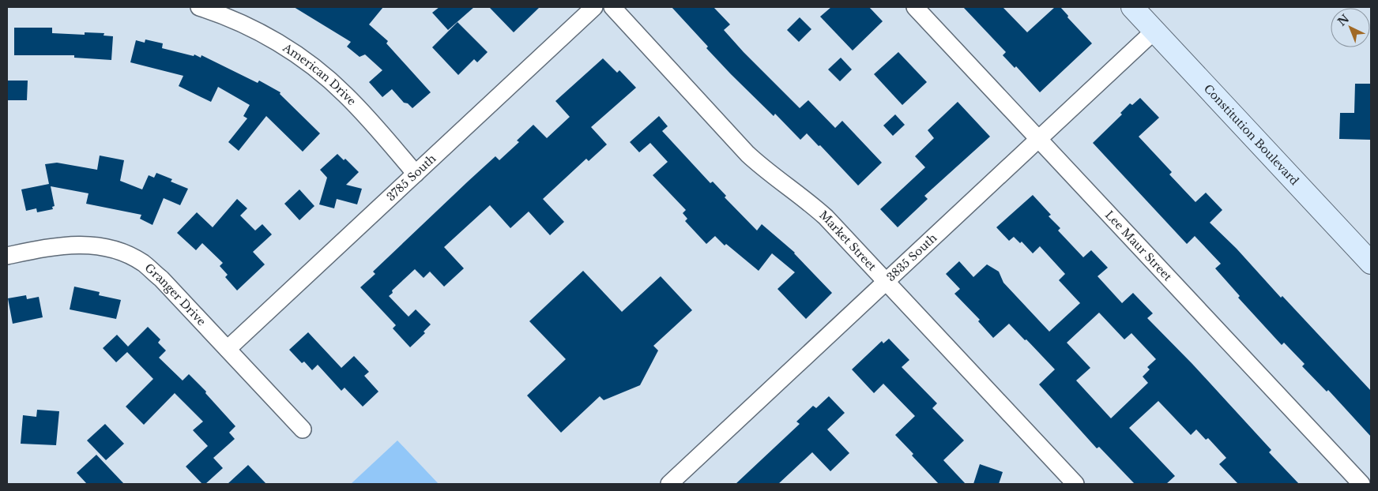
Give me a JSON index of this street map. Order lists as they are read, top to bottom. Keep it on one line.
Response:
{"streets":{"main road":["Constitution Boulevard"],"street":["American Drive","3785 South","Market Street","Lee Maur Street","3835 South","Granger Drive"]},"crossings":[["American Drive","3785 South"],["Constitution Boulevard","3835 South"],["3785 South","Granger Drive"],["Market Street","3835 South"],["Lee Maur Street","3835 South"]],"north":"top left"}
